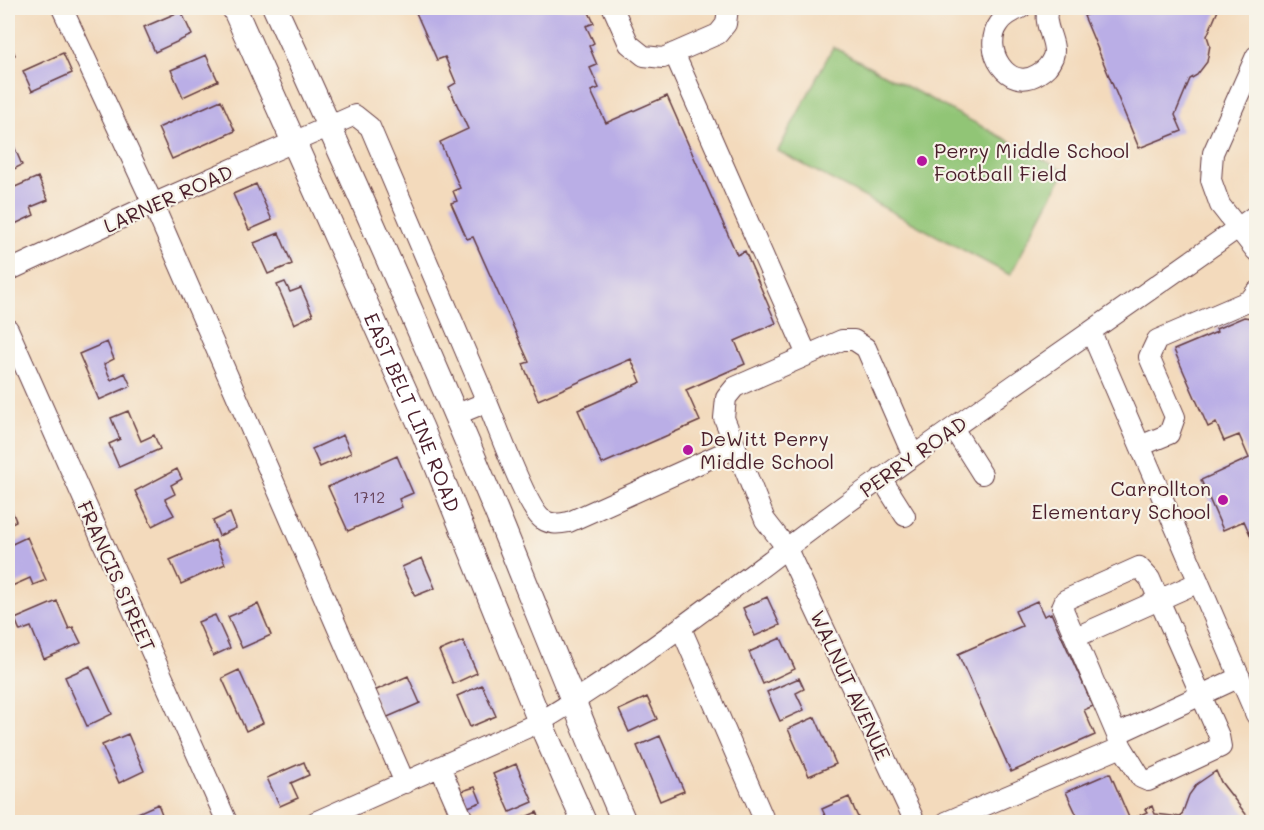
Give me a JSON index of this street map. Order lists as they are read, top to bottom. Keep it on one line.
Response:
{"streets":{"main road":["EAST BELT LINE ROAD"],"street":["LARNER ROAD","PERRY ROAD","FRANCIS STREET","WALNUT AVENUE"]},"crossings":[["LARNER ROAD","EAST BELT LINE ROAD"],["EAST BELT LINE ROAD","PERRY ROAD"],["PERRY ROAD","WALNUT AVENUE"]],"places":["Perry Middle School Football Field","DeWitt Perry Middle School","Carrollton Elementary School"],"house_numbers":["1712"]}
